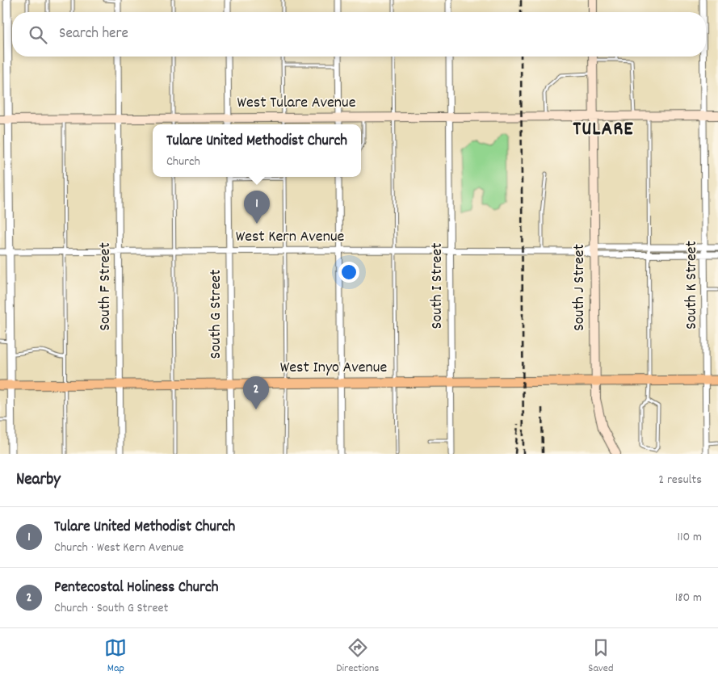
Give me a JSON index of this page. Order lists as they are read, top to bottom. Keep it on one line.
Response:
{"streets":{"main road":["West Tulare Avenue","South J Street","West Inyo Avenue"],"street":["West Kern Avenue","South K Street","South I Street","South F Street","South G Street"]},"crossings":[["West Tulare Avenue","South K Street"],["West Tulare Avenue","South I Street"],["West Tulare Avenue","South F Street"],["West Tulare Avenue","South J Street"],["West Kern Avenue","South I Street"],["West Kern Avenue","South F Street"],["West Kern Avenue","South J Street"],["West Kern Avenue","South G Street"],["South K Street","West Inyo Avenue"],["South I Street","West Inyo Avenue"],["South F Street","West Inyo Avenue"],["South J Street","West Inyo Avenue"],["South G Street","West Inyo Avenue"]],"districts":["TULARE"],"page":{"search":"Search here","popup":["Tulare United Methodist Church","Church"],"pins":["1","2"],"heading":["Nearby","2 results"],"list":[{"mark":"1","name":"Tulare United Methodist Church","note":"Church · West Kern Avenue","value":"110 m"},{"mark":"2","name":"Pentecostal Holiness Church","note":"Church · South G Street","value":"180 m"}],"nav":["Map","Directions","Saved"]}}
